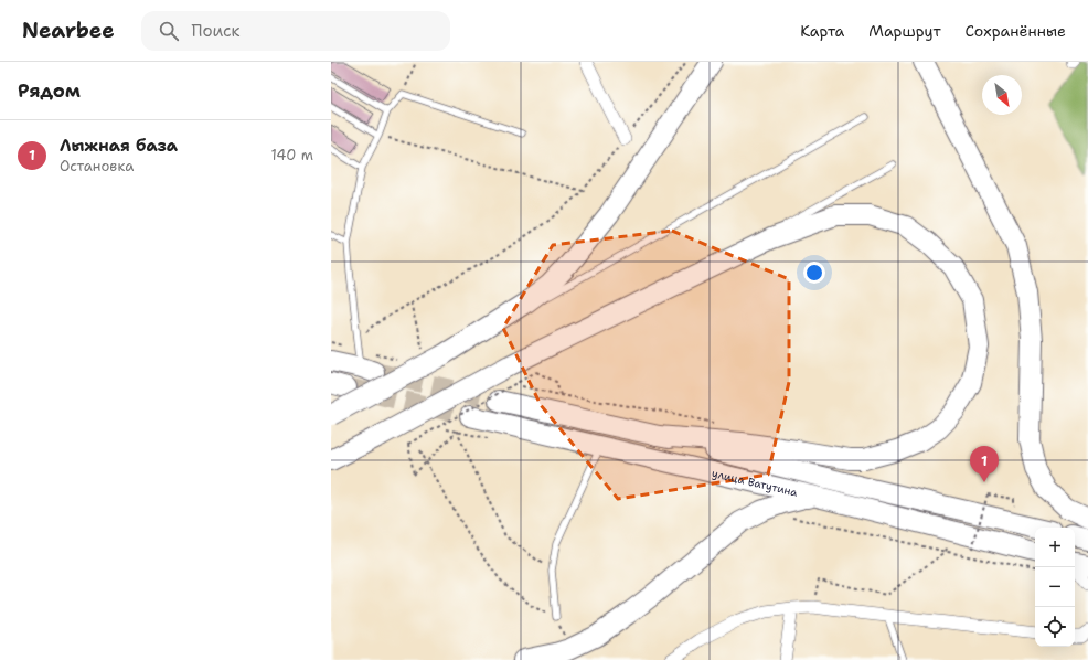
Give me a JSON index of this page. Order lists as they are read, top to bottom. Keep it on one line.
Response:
{"streets":{"main road":["улица Ватутина"]},"north":"bottom right","page":{"header":"Nearbee","search":"Поиск","nav":["Карта","Маршрут","Сохранённые"],"heading":"Рядом","list":[{"mark":"1","name":"Лыжная база","note":"Остановка","value":"140 m"}],"pins":"1","map_buttons":["+","−"]}}
